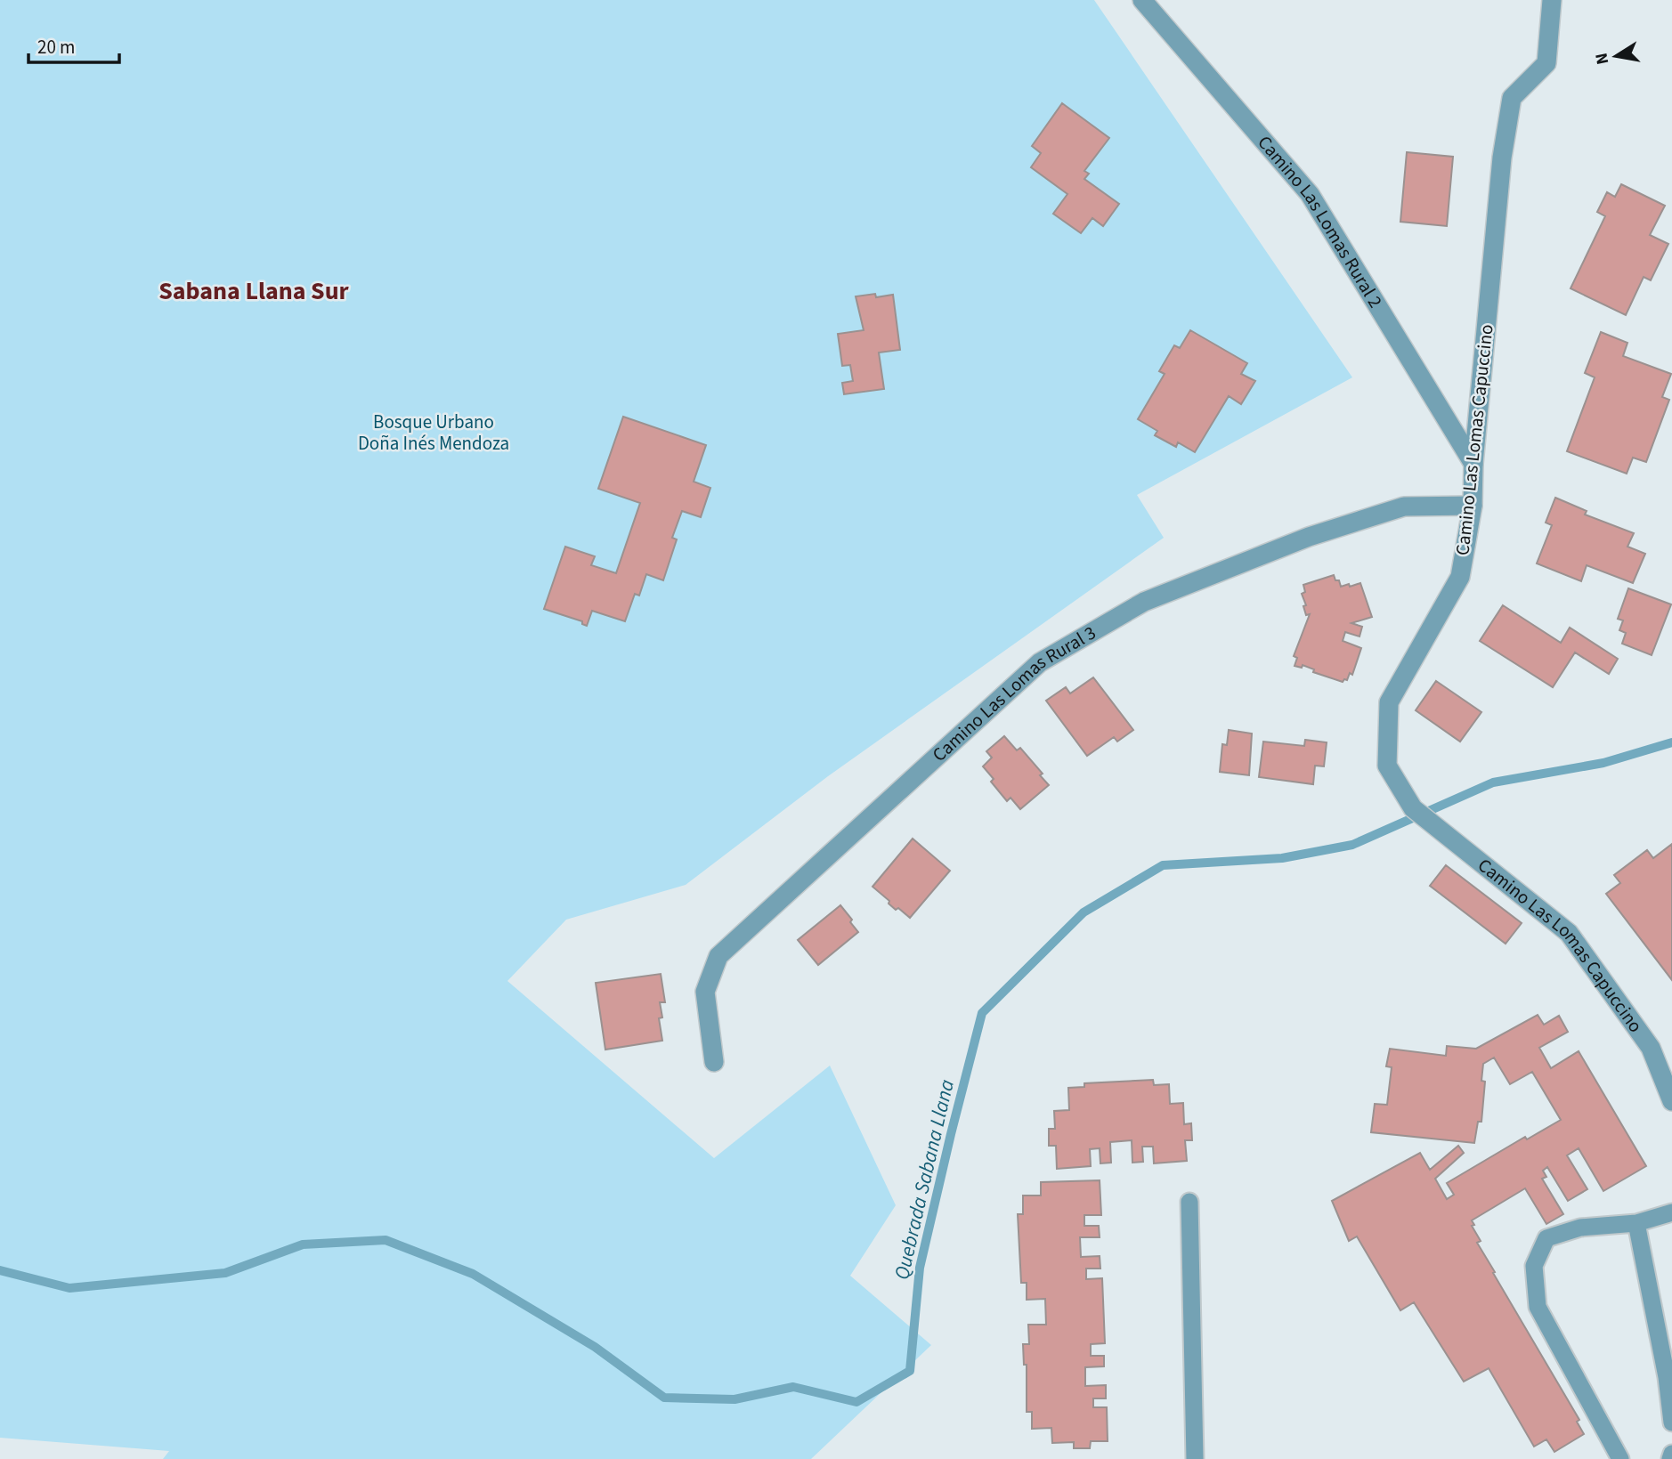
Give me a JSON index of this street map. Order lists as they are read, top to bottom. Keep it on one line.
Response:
{"streets":{"street":["Camino Las Lomas Rural 2","Camino Las Lomas Capuccino","Camino Las Lomas Rural 3"]},"crossings":[["Camino Las Lomas Rural 2","Camino Las Lomas Capuccino"],["Camino Las Lomas Capuccino","Camino Las Lomas Rural 3"]],"districts":["Sabana Llana Sur"],"water":["Quebrada Sabana Llana"],"parks":["Bosque Urbano Doña Inés Mendoza"],"scale_bar":"20 m","north":"left"}
